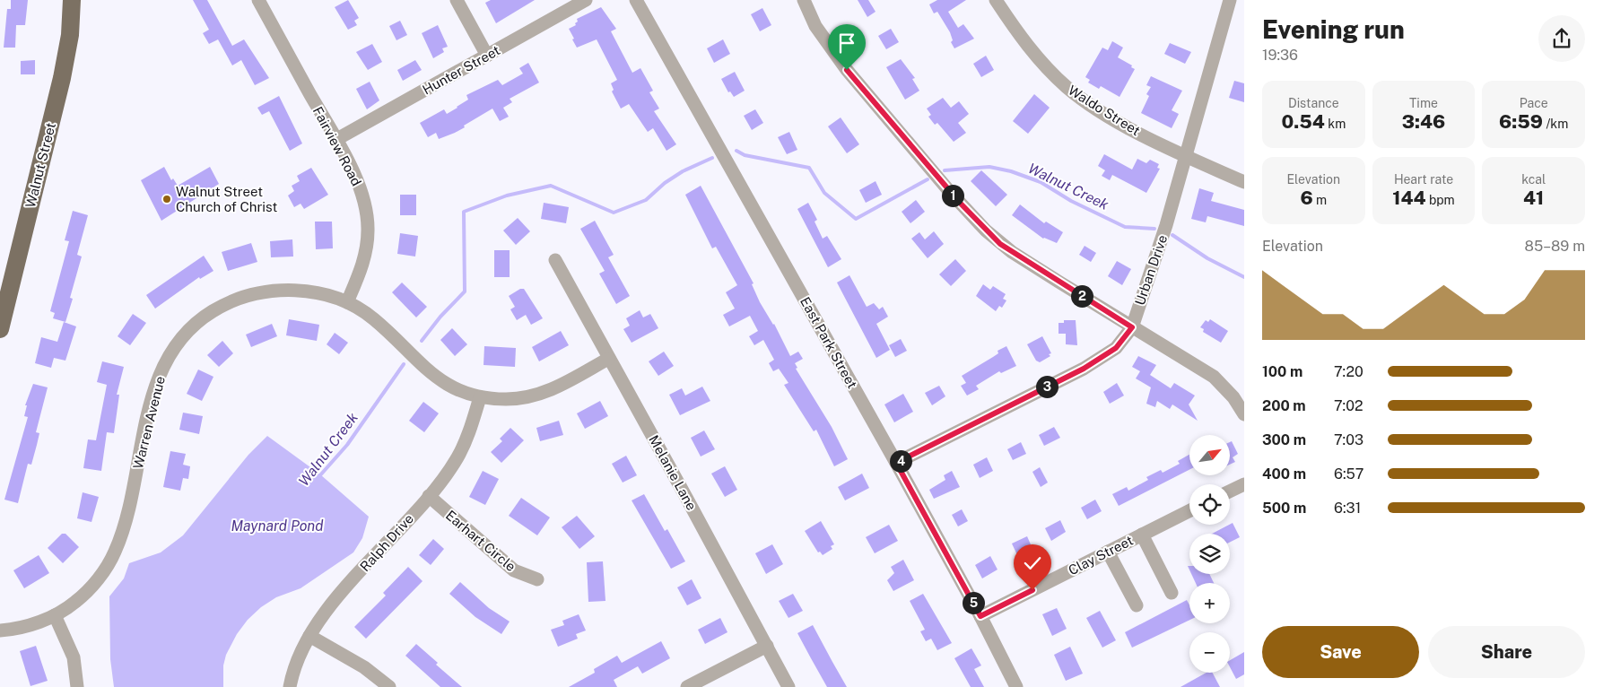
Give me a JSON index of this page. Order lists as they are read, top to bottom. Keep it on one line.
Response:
{"streets":{"main road":["Walnut Street"],"street":["Hunter Street","Waldo Street","Fairview Road","Urban Drive","East Park Street","Warren Avenue","Melanie Lane","Earhart Circle","Ralph Drive","Clay Street"]},"crossings":[["Hunter Street","Fairview Road"],["Waldo Street","Urban Drive"],["Fairview Road","Warren Avenue"],["Urban Drive","East Park Street"],["East Park Street","Clay Street"],["Warren Avenue","Melanie Lane"],["Warren Avenue","Ralph Drive"],["Earhart Circle","Ralph Drive"]],"water":["Walnut Creek","Maynard Pond"],"places":["Walnut Street Church of Christ"],"north":"top right","page":{"heading":["Evening run","19:36"],"stats":[["Distance","0.54 km"],["Time","3:46"],["Pace","6:59 /km"],["Elevation","6 m"],["Heart rate","144 bpm"],["kcal","41"]],"pins":["1","2","3","4","5"],"chart":["Elevation","85–89 m"],"list":[{"name":"100 m","note":"7:20"},{"name":"200 m","note":"7:02"},{"name":"300 m","note":"7:03"},{"name":"400 m","note":"6:57"},{"name":"500 m","note":"6:31"}],"map_buttons":["+","−"],"buttons":["Save","Share"]}}
